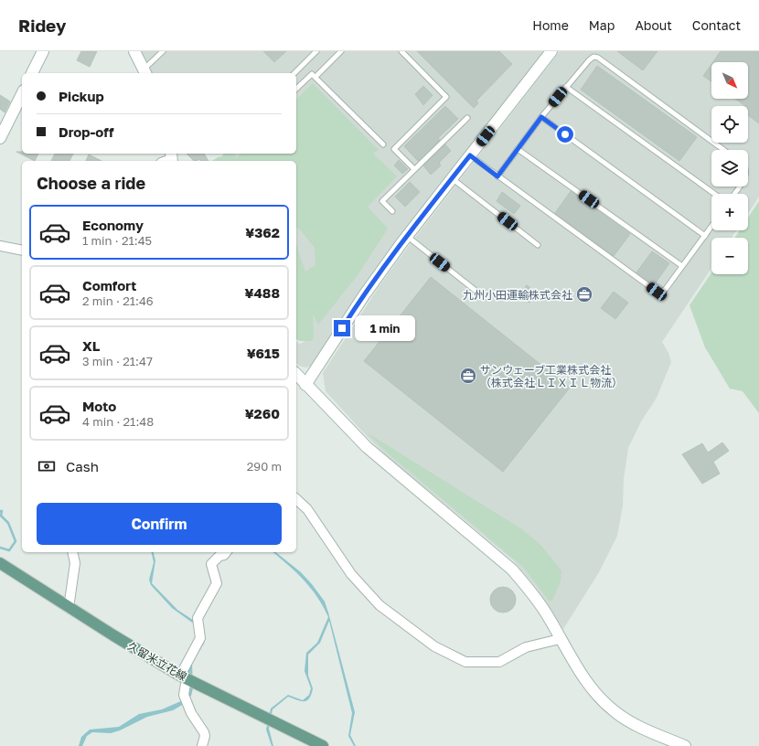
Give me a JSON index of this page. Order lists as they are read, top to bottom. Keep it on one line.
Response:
{"streets":{"main road":["久留米立花線"]},"places":{"office":["九州小田運輸株式会社","サンウェーブ工業株式会社 （株式会社ＬＩＸＩＬ物流）"]},"north":"bottom right","page":{"header":"Ridey","nav":["Home","Map","About","Contact"],"map_buttons":["+","−"],"banner":["Pickup","Drop-off"],"heading":"Choose a ride","list":[{"name":"Economy","note":"1 min · 21:45","value":"¥362"},{"name":"Comfort","note":"2 min · 21:46","value":"¥488"},{"name":"XL","note":"3 min · 21:47","value":"¥615"},{"name":"Moto","note":"4 min · 21:48","value":"¥260"}],"bubble":"1 min","pay":["Cash","290 m"],"buttons":"Confirm"}}
